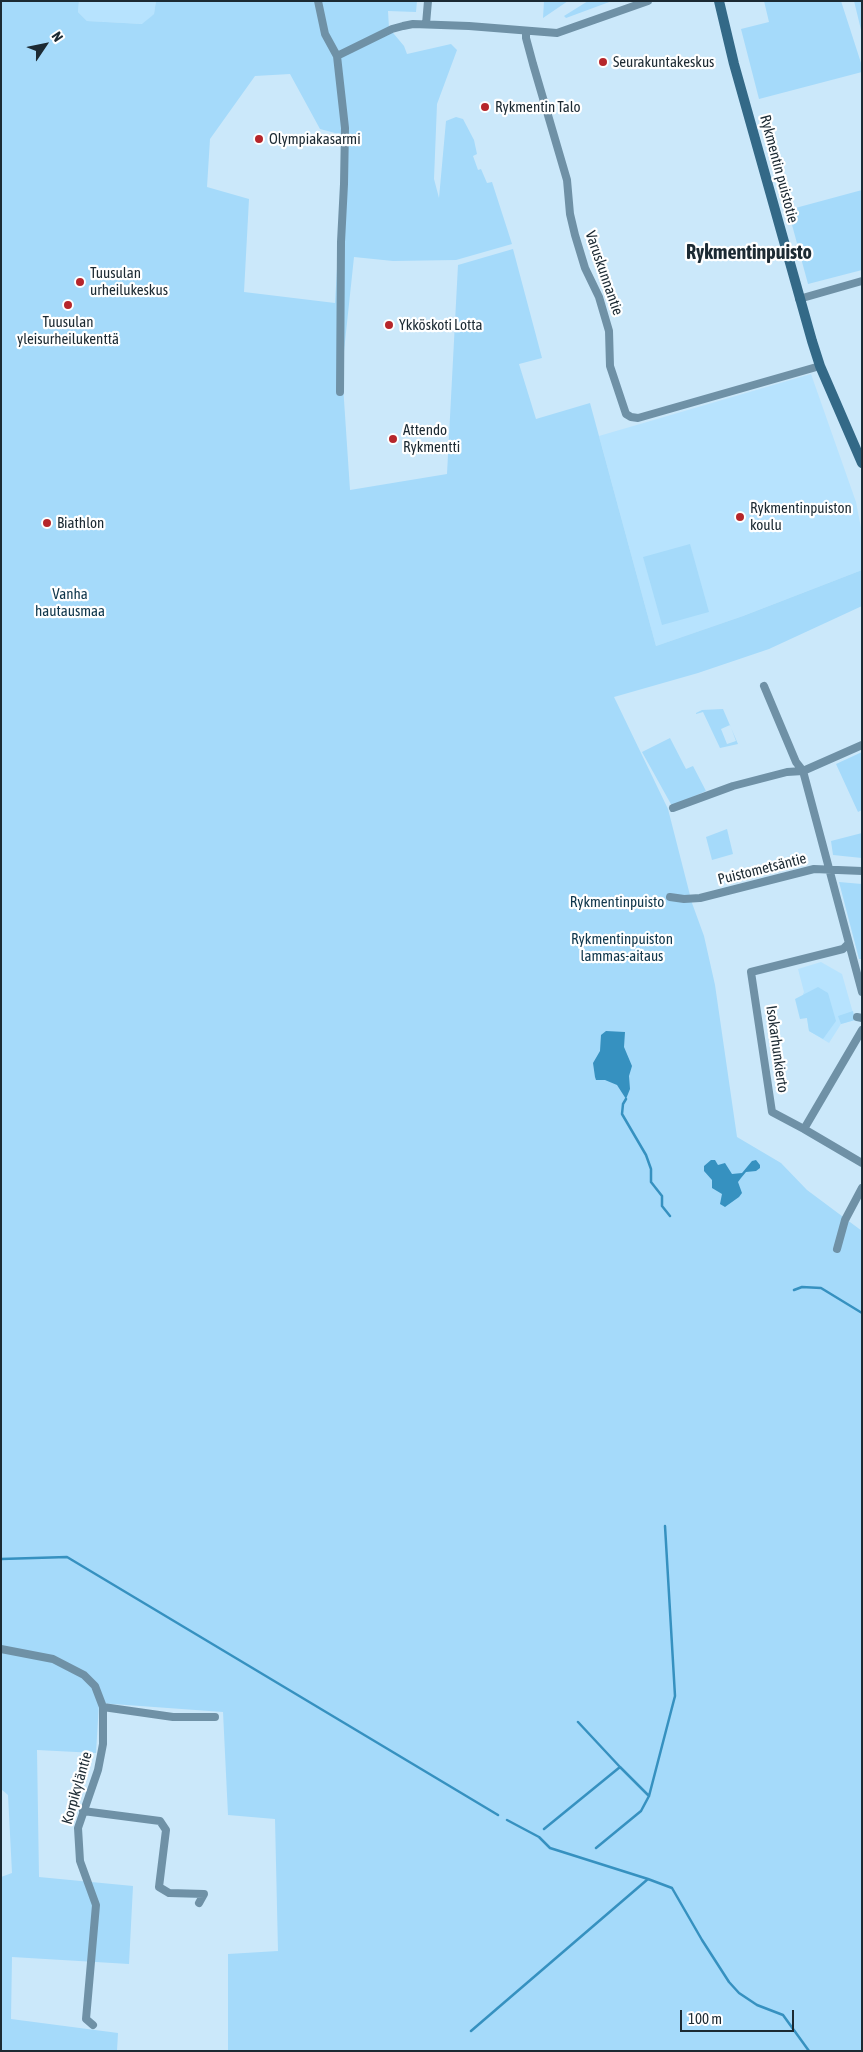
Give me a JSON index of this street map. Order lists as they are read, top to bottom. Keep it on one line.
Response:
{"streets":{"street":["Rykmentin puistotie","Varuskunnantie","Puistometsäntie","Isokarhunkierto","Korpikyläntie"]},"crossings":[["Rykmentin puistotie","Varuskunnantie"]],"districts":["Rykmentinpuisto"],"parks":["Vanha hautausmaa","Rykmentinpuisto","Rykmentinpuiston lammas-aitaus"],"places":["Seurakuntakeskus","Rykmentin Talo","Olympiakasarmi","Tuusulan urheilukeskus","Tuusulan yleisurheilukenttä","Ykköskoti Lotta","Attendo Rykmentti","Rykmentinpuiston koulu","Biathlon"],"scale_bar":"100 m","north":"top right"}
